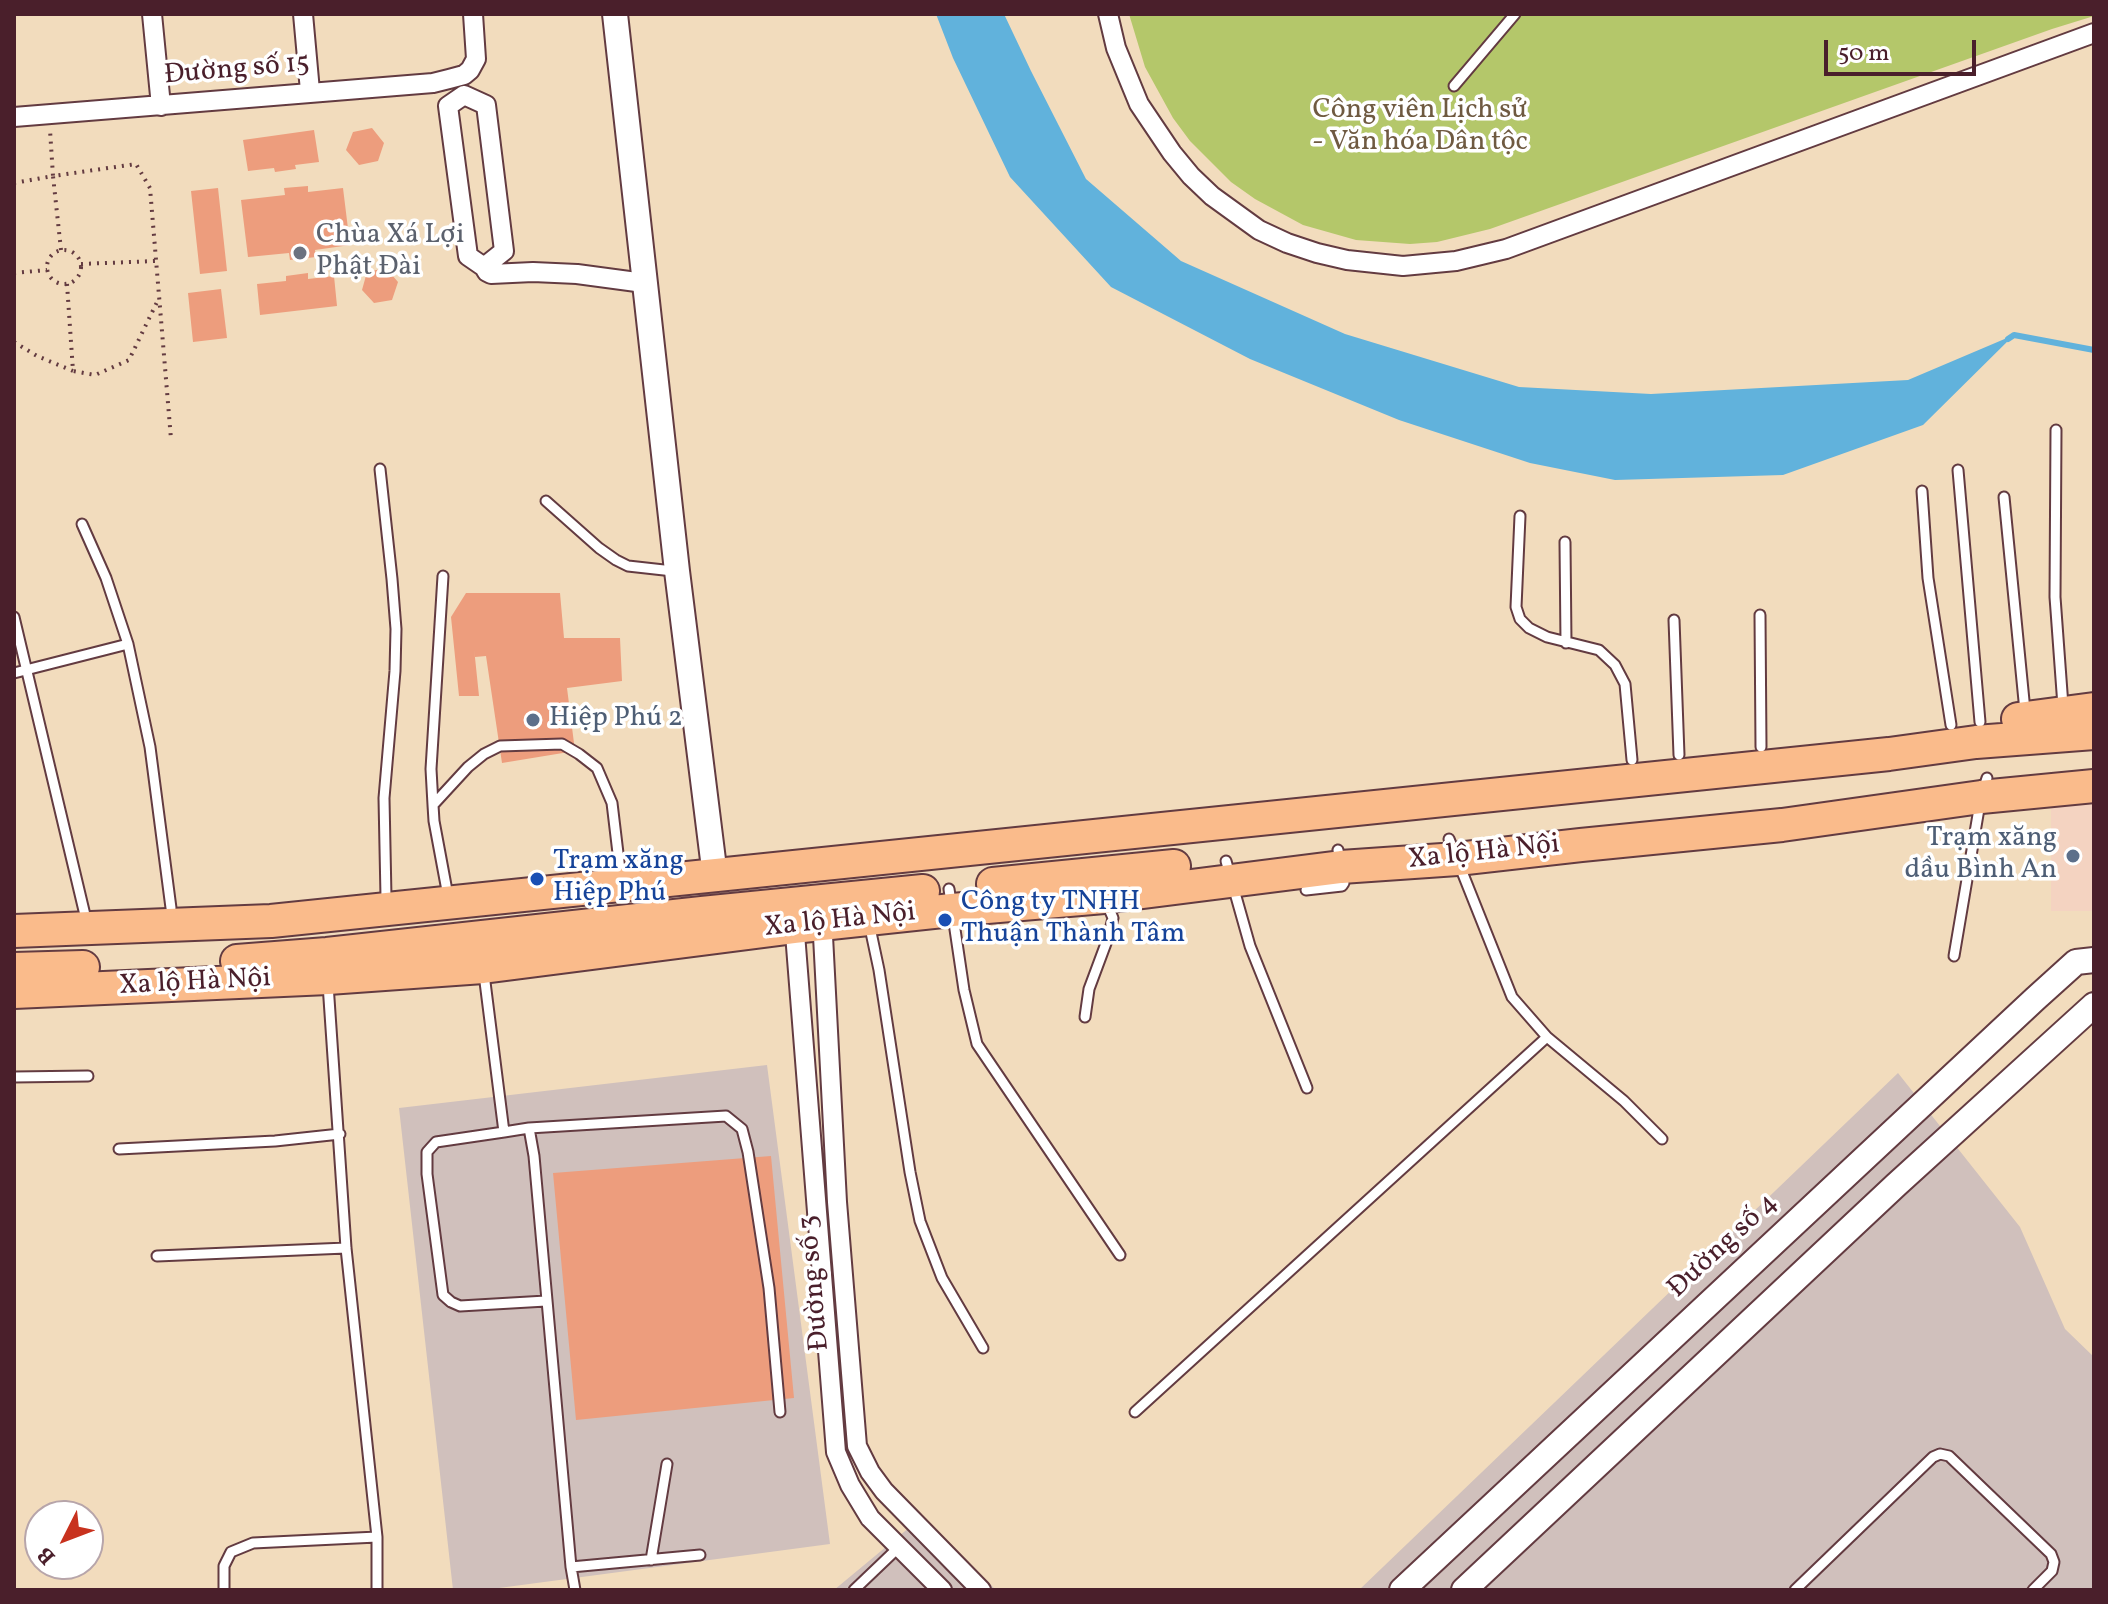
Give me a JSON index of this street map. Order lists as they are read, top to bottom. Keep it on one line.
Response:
{"streets":{"highway":["Xa lộ Hà Nội"],"street":["Đường số 15","Đường số 4","Đường số 3"]},"crossings":[["Xa lộ Hà Nội","Đường số 3"]],"parks":["Công viên Lịch sử - Văn hóa Dân tộc"],"places":["Chùa Xá Lợi Phật Đài","Hiệp Phú 2","Trạm xăng dầu Bình An","Trạm xăng Hiệp Phú","Công ty TNHH Thuận Thành Tâm"],"scale_bar":"50 m","north":"bottom left"}
